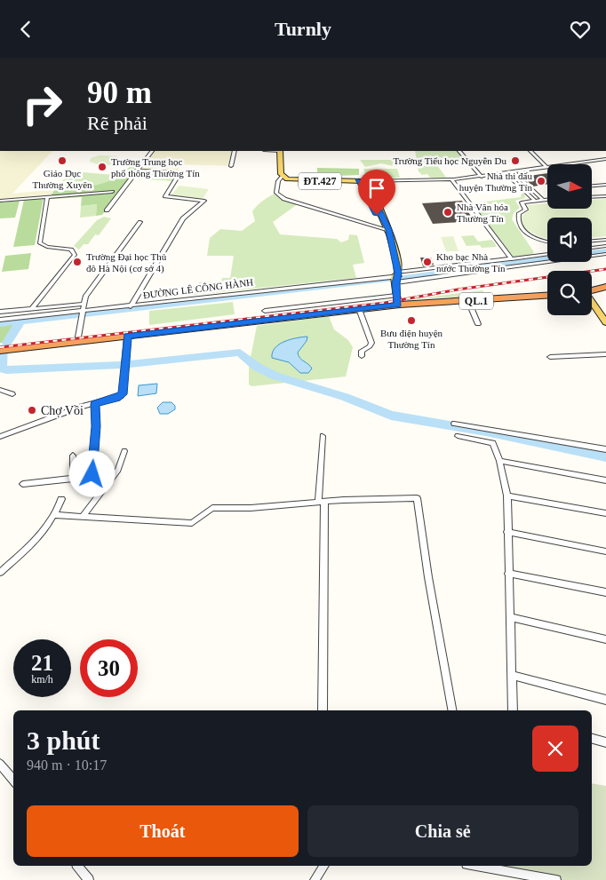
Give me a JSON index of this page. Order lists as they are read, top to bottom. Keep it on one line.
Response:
{"streets":{"highway":["QL.1"],"main road":["ĐT.427"],"street":["ĐƯỜNG LÊ CÔNG HÀNH"]},"places":["Giáo Dục Thường Xuyên","Trường Tiểu học Nguyễn Du","Trường Trung học phổ thông Thường Tín","Nhà thi đấu huyện Thường Tín","Nhà Văn hóa Thường Tín","Trường Đại học Thủ đô Hà Nội (cơ sở 4)","Kho bạc Nhà nước Thường Tín","Bưu điện huyện Thường Tín","Chợ Vồi"],"north":"right","page":{"header":"Turnly","turn":["90 m","Rẽ phải"],"speed":"21 km/h","limit":"30","heading":["3 phút","940 m · 10:17"],"buttons":["Thoát","Chia sẻ"]}}
